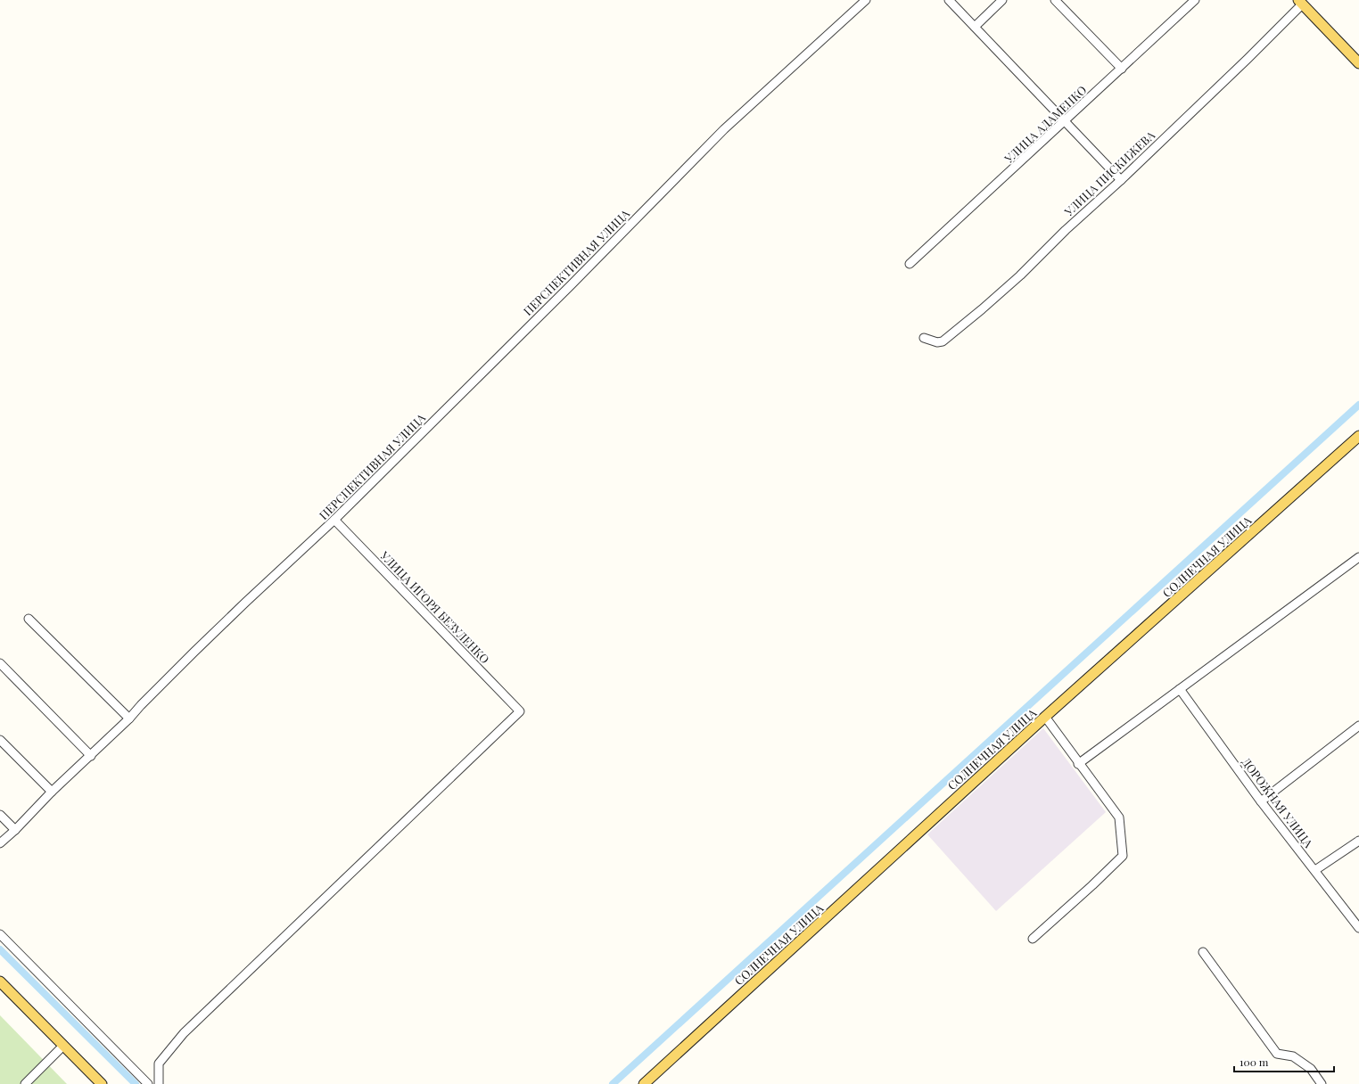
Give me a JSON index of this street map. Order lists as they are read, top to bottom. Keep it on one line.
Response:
{"streets":{"main road":["СОЛНЕЧНАЯ УЛИЦА"],"street":["УЛИЦА АДАМЕНКО","УЛИЦА ПИСКИЖЕВА","ПЕРСПЕКТИВНАЯ УЛИЦА","УЛИЦА ИГОРЯ БЕЗУЛЕНКО","ДОРОЖНАЯ УЛИЦА"]},"crossings":[["ПЕРСПЕКТИВНАЯ УЛИЦА","УЛИЦА ИГОРЯ БЕЗУЛЕНКО"]],"scale_bar":"100 m"}
